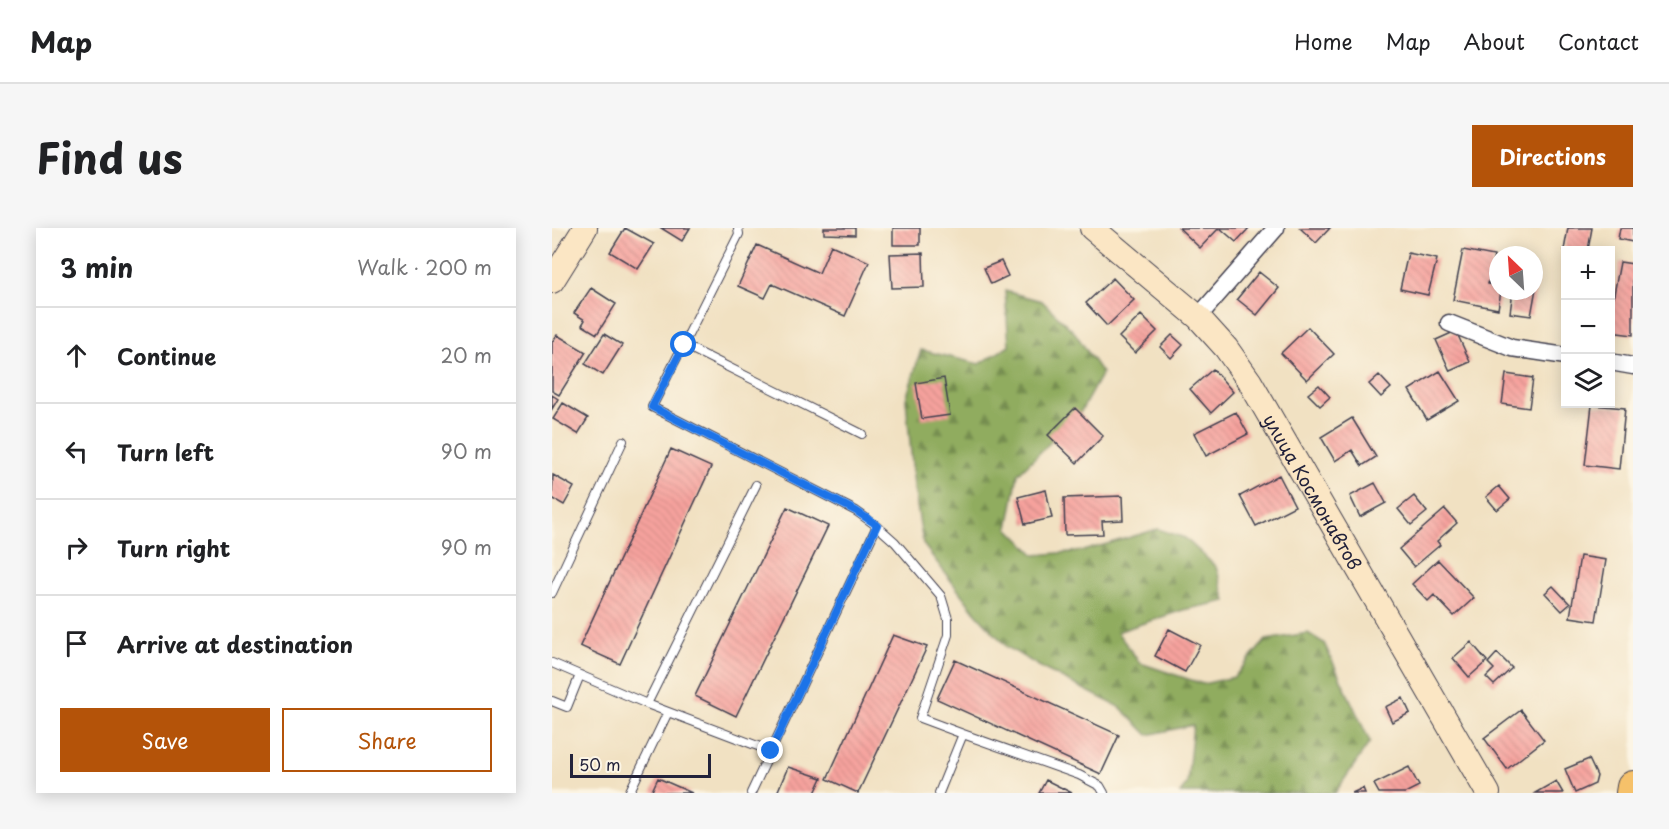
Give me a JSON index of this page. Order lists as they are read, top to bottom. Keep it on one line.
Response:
{"streets":{"street":["улица Космонавтов"]},"scale_bar":"50 m","north":"top left","page":{"header":"Map","nav":["Home","Map","About","Contact"],"title":"Find us","buttons":["Directions",["Save","Share"]],"heading":["3 min","Walk · 200 m"],"map_buttons":["+","−"],"list":[["Continue","20 m"],["Turn left","90 m"],["Turn right","90 m"],"Arrive at destination"],"scale":"50 m"}}
